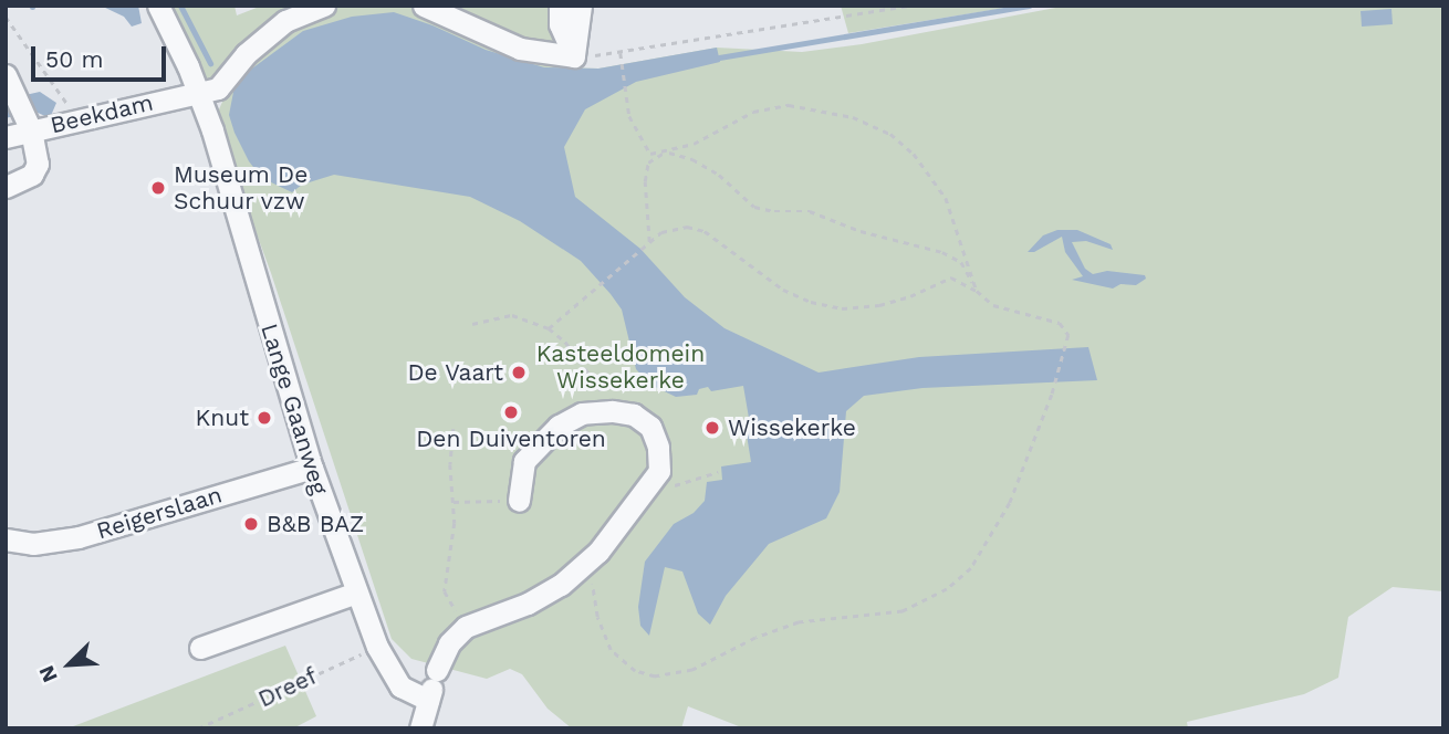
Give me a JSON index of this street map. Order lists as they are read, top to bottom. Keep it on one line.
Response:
{"streets":{"street":["Beekdam","Lange Gaanweg","Reigerslaan"],"path":["Dreef"]},"crossings":[["Beekdam","Lange Gaanweg"],["Lange Gaanweg","Reigerslaan"],["Lange Gaanweg","Dreef"]],"parks":["Kasteeldomein Wissekerke"],"places":["Museum De Schuur vzw","De Vaart","Den Duiventoren","Knut","Wissekerke","B&B BAZ"],"scale_bar":"50 m","north":"bottom left"}
